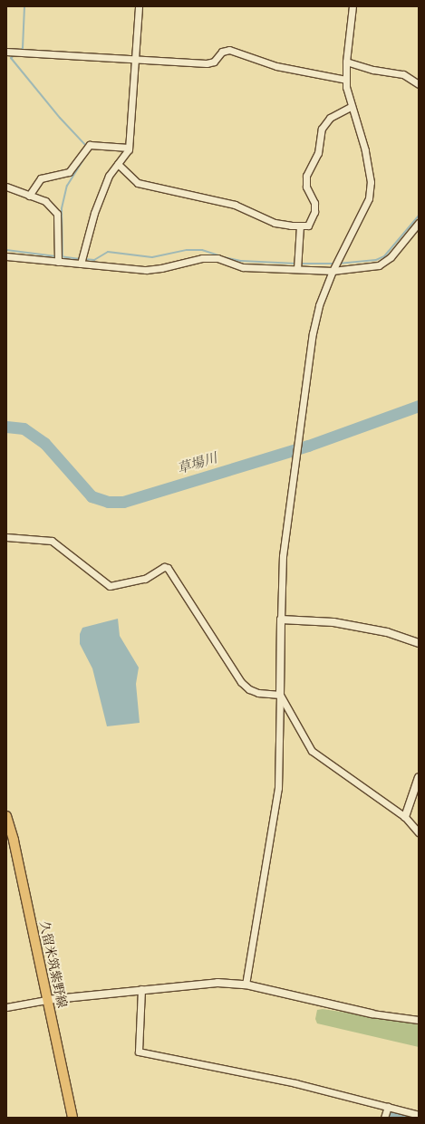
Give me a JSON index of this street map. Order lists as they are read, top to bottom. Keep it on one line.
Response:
{"streets":{"main road":["久留米筑紫野線"]},"water":["草場川"]}
